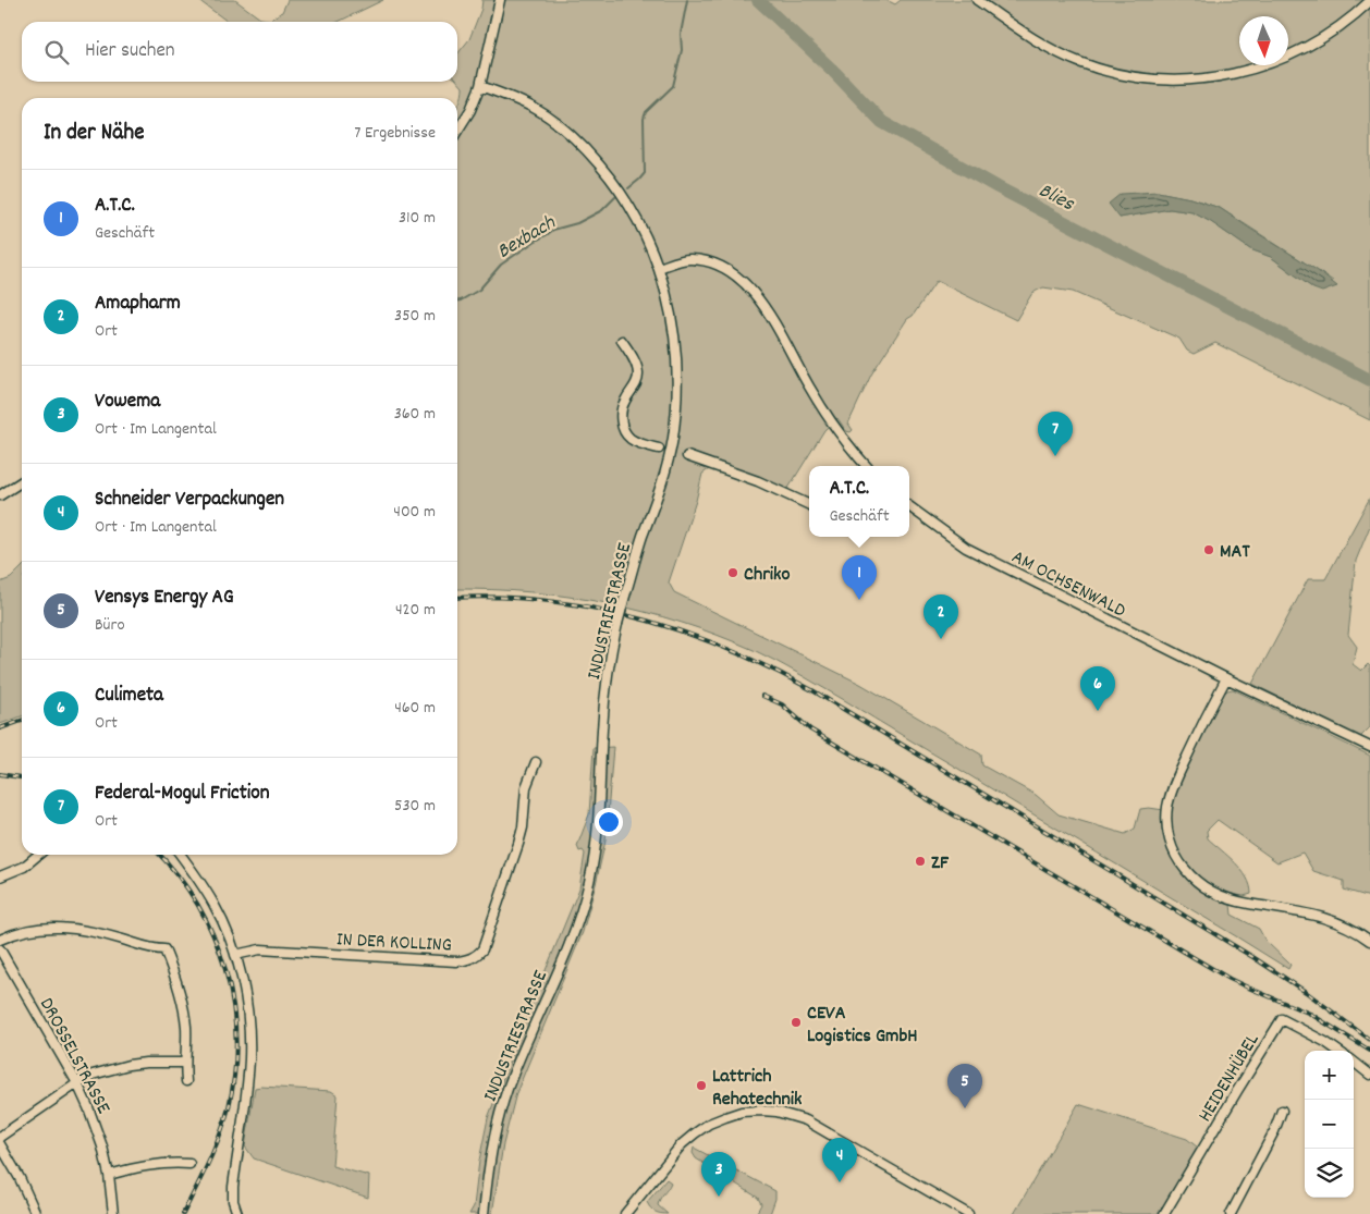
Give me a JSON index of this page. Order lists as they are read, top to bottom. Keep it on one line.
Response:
{"streets":{"street":["AM OCHSENWALD","INDUSTRIESTRASSE","IN DER KOLLING","DROSSELSTRASSE","HEIDENHÜBEL"]},"water":["Blies","Bexbach"],"places":["MAT","Chriko","ZF","CEVA Logistics GmbH","Lattrich Rehatechnik"],"north":"bottom","page":{"search":"Hier suchen","heading":["In der Nähe","7 Ergebnisse"],"list":[{"mark":"1","name":"A.T.C.","note":"Geschäft","value":"310 m"},{"mark":"2","name":"Amapharm","note":"Ort","value":"350 m"},{"mark":"3","name":"Vowema","note":"Ort · Im Langental","value":"360 m"},{"mark":"4","name":"Schneider Verpackungen","note":"Ort · Im Langental","value":"400 m"},{"mark":"5","name":"Vensys Energy AG","note":"Büro","value":"420 m"},{"mark":"6","name":"Culimeta","note":"Ort","value":"460 m"},{"mark":"7","name":"Federal-Mogul Friction","note":"Ort","value":"530 m"}],"pins":["7","1","2","6","5","4","3"],"popup":["A.T.C.","Geschäft"],"map_buttons":["+","−"]}}
